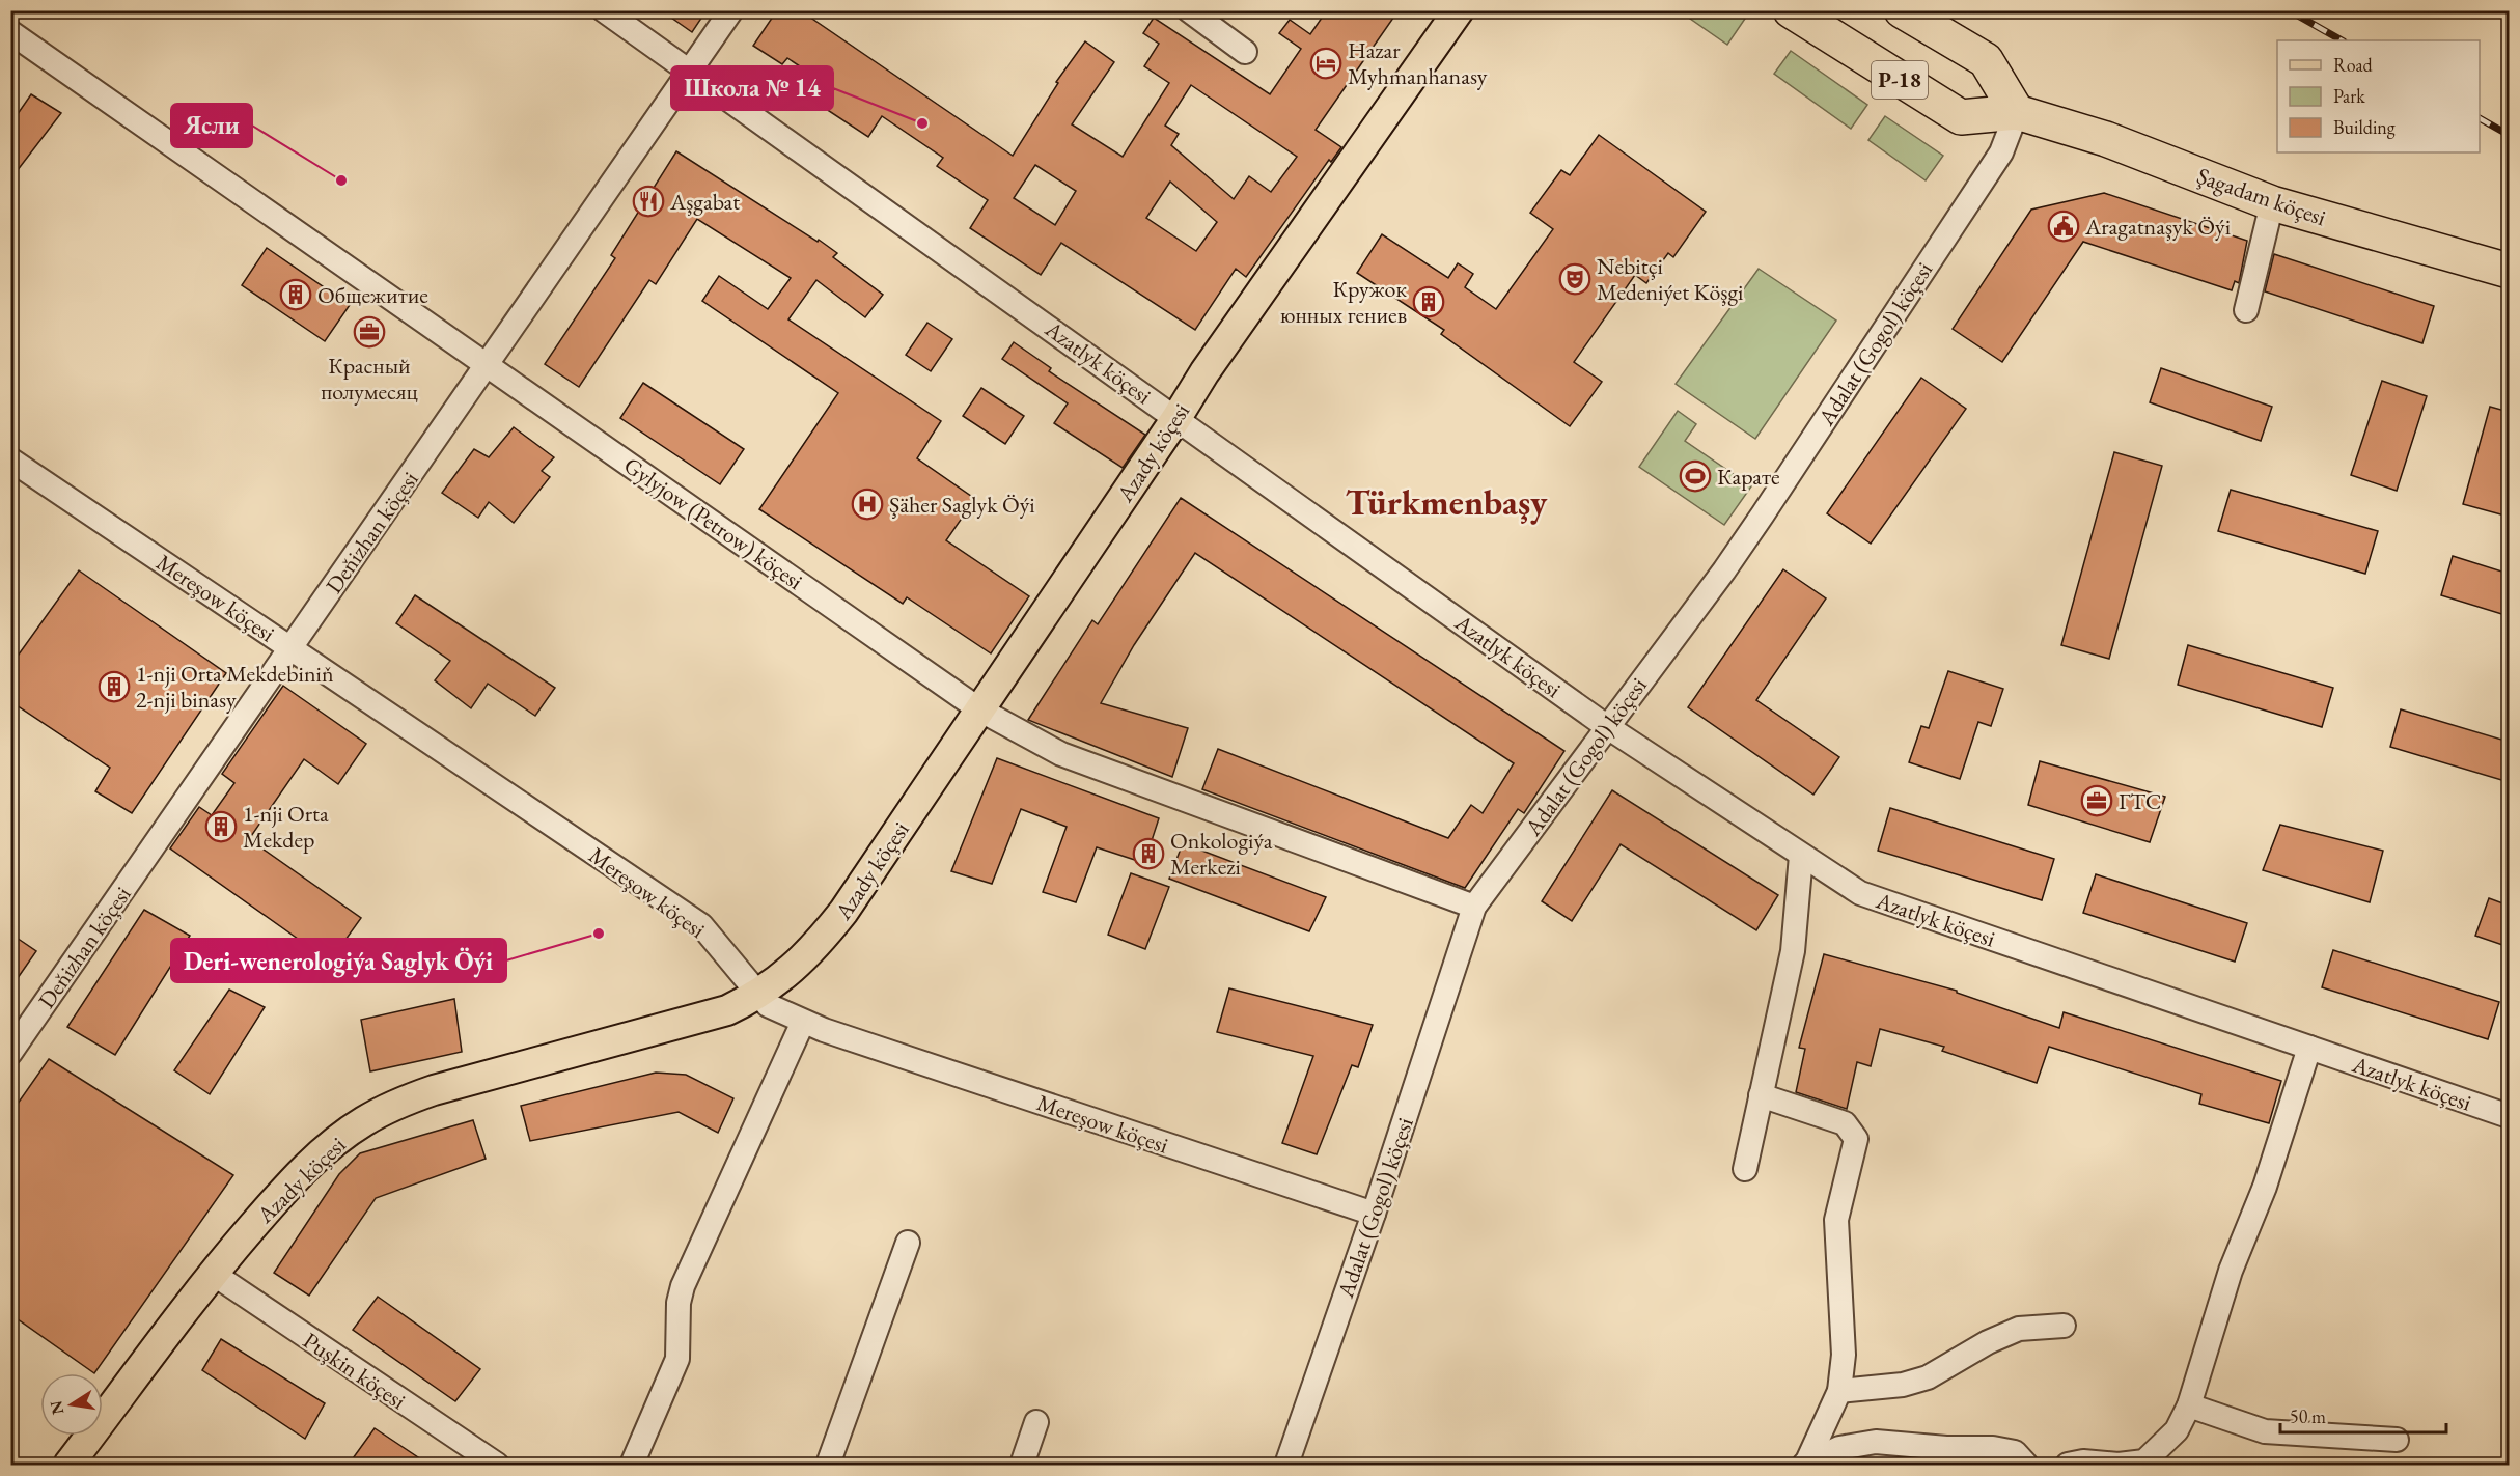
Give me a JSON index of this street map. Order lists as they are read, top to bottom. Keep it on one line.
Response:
{"streets":{"highway":["P-18","Şagadam köçesi"],"main road":["Azady köçesi"],"street":["Adalat (Gogol) köçesi","Azatlyk köçesi","Gylyjow (Petrow) köçesi","Deňizhan köçesi","Mereşow köçesi","Puşkin köçesi"]},"crossings":[["P-18","Şagadam köçesi"],["P-18","Adalat (Gogol) köçesi"],["Şagadam köçesi","Adalat (Gogol) köçesi"],["Adalat (Gogol) köçesi","Azatlyk köçesi"],["Adalat (Gogol) köçesi","Gylyjow (Petrow) köçesi"],["Adalat (Gogol) köçesi","Mereşow köçesi"],["Azatlyk köçesi","Azady köçesi"],["Azatlyk köçesi","Deňizhan köçesi"],["Azady köçesi","Gylyjow (Petrow) köçesi"],["Azady köçesi","Mereşow köçesi"],["Azady köçesi","Puşkin köçesi"],["Gylyjow (Petrow) köçesi","Deňizhan köçesi"],["Deňizhan köçesi","Mereşow köçesi"]],"districts":["Türkmenbaşy"],"places":{"hotel":["Hazar Myhmanhanasy"],"other":["Школа № 14","Ясли","Deri-wenerologiýa Saglyk Öýi"],"restaurant":["Aşgabat"],"public building":["Aragatnaşyk Öýi"],"theatre":["Nebitçi Medeniýet Köşgi"],"building":["Общежитие","Кружок юнных гениев","1-nji Orta Mekdebiniň 2-nji binasy","1-nji Orta Mekdep","Onkologiýa Merkezi"],"office":["Красный полумесяц","ГТС"],"sports":["Карате"],"hospital":["Şäher Saglyk Öýi"]},"legend":["Road","Park","Building"],"scale_bar":"50 m","north":"left"}
